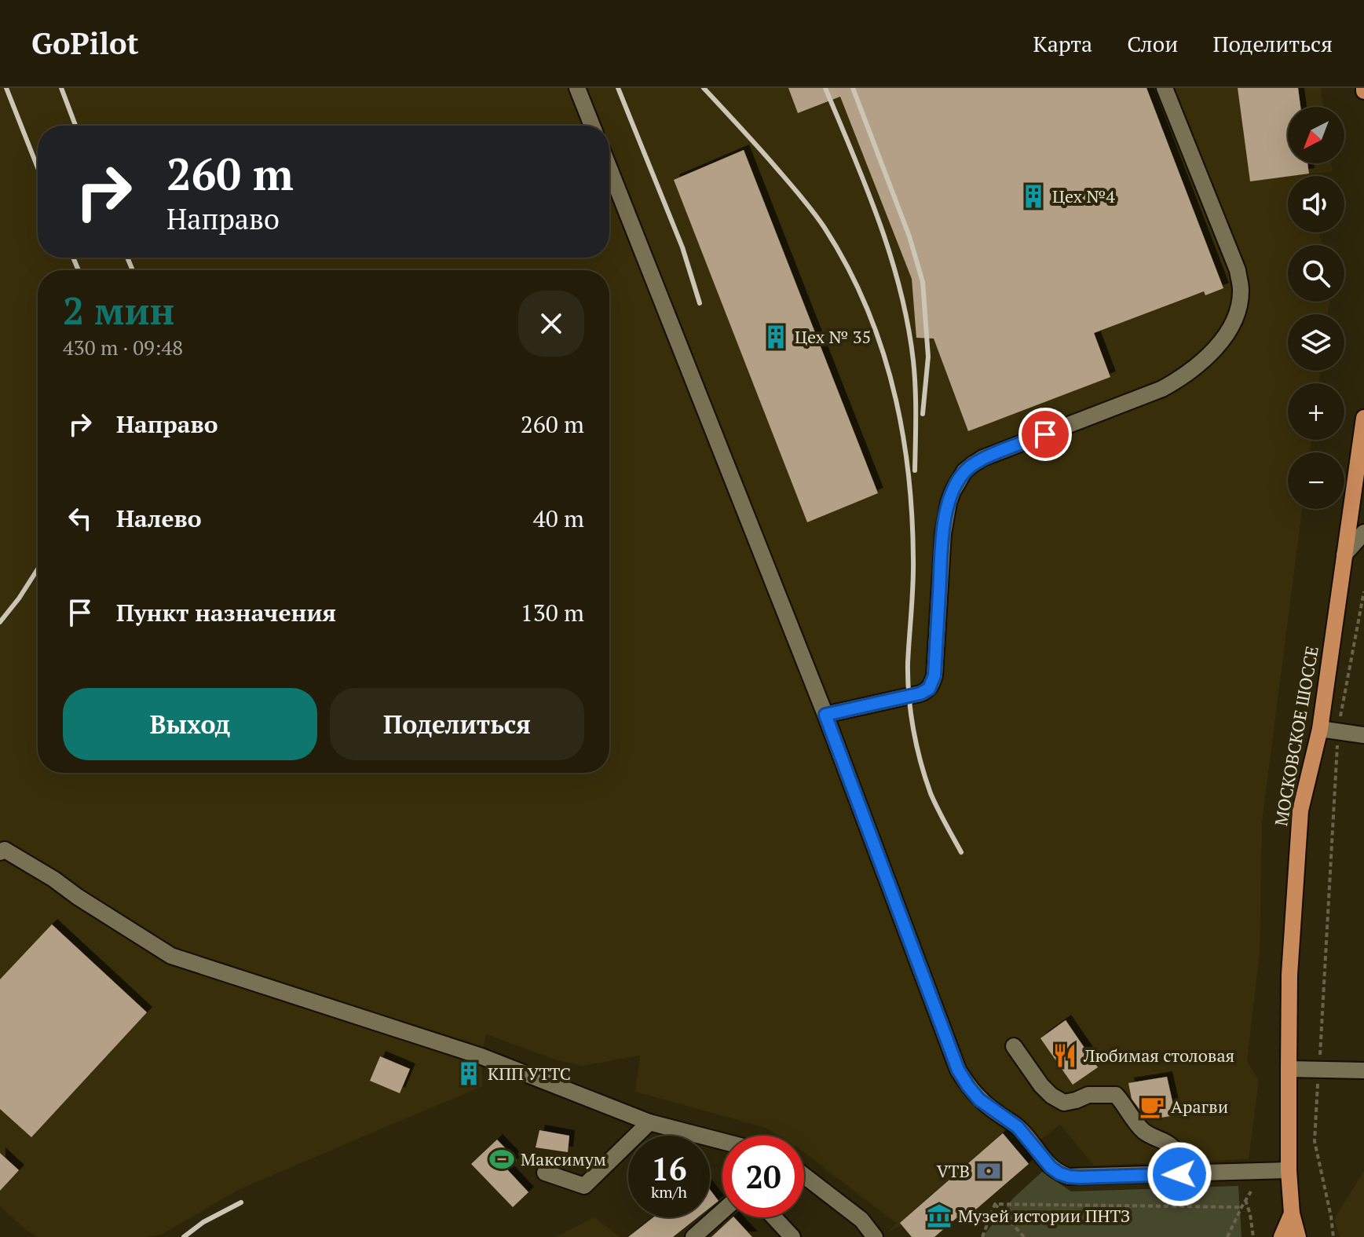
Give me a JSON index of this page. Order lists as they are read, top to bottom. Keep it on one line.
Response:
{"streets":{"main road":["МОСКОВСКОЕ ШОССЕ"]},"places":{"building":["Цех №4","Цех № 35","КПП УТТС"],"restaurant":["Любимая столовая"],"cafe":["Арагви"],"sports":["Максимум"],"bank":["VTB"],"museum":["Музей истории ПНТЗ"]},"north":"bottom left","page":{"header":"GoPilot","nav":["Карта","Слои","Поделиться"],"map_buttons":["+","−"],"turn":["260 m","Направо"],"heading":["2 мин","430 m · 09:48"],"list":[{"name":"Направо","value":"260 m"},{"name":"Налево","value":"40 m"},{"name":"Пункт назначения","value":"130 m"}],"buttons":["Выход","Поделиться"],"speed":"16 km/h","limit":"20"}}
